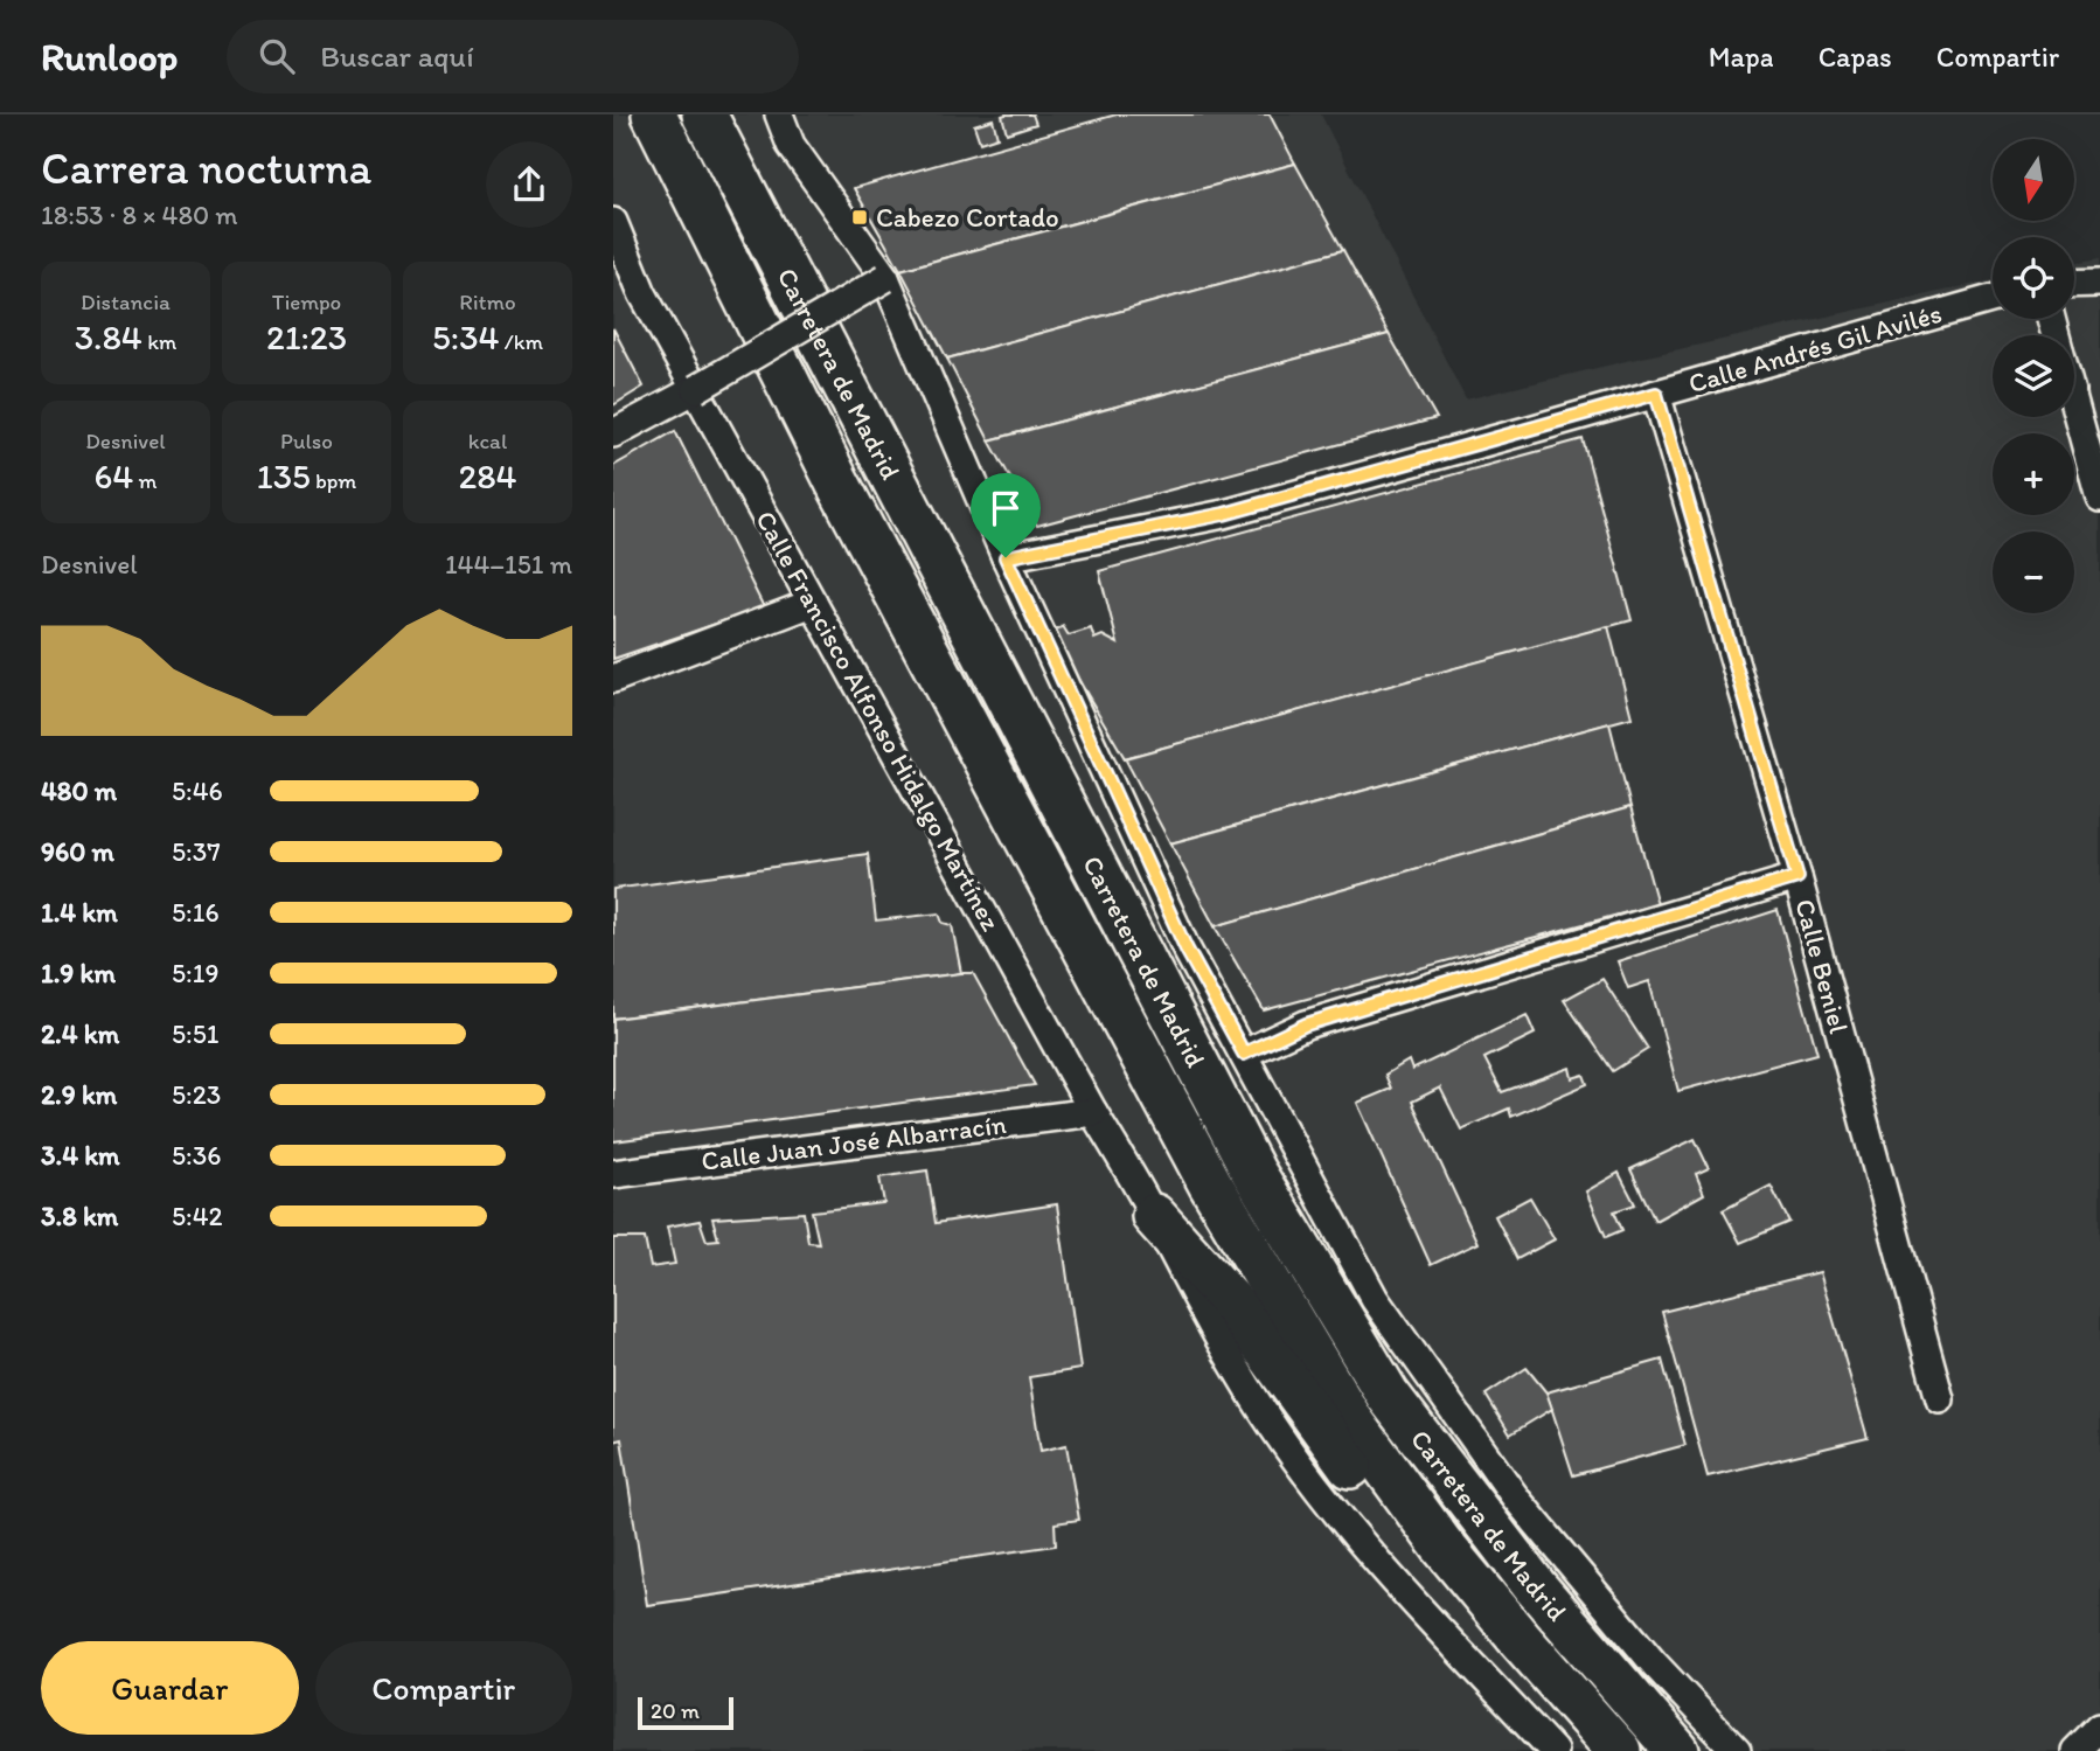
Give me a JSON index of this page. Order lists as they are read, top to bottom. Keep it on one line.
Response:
{"streets":{"main road":["Carretera de Madrid"],"street":["Calle Andrés Gil Avilés","Calle Francisco Alfonso Hidalgo Martínez","Calle Beniel","Calle Juan José Albarracín"]},"crossings":[["Calle Andrés Gil Avilés","Carretera de Madrid"],["Calle Andrés Gil Avilés","Calle Beniel"],["Calle Francisco Alfonso Hidalgo Martínez","Calle Juan José Albarracín"]],"places":{"transit":["Cabezo Cortado"]},"scale_bar":"20 m","north":"bottom","page":{"header":"Runloop","search":"Buscar aquí","nav":["Mapa","Capas","Compartir"],"heading":["Carrera nocturna","18:53 · 8 × 480 m"],"map_buttons":["+","−"],"stats":[["Distancia","3.84 km"],["Tiempo","21:23"],["Ritmo","5:34 /km"],["Desnivel","64 m"],["Pulso","135 bpm"],["kcal","284"]],"chart":["Desnivel","144–151 m"],"list":[{"name":"480 m","note":"5:46"},{"name":"960 m","note":"5:37"},{"name":"1.4 km","note":"5:16"},{"name":"1.9 km","note":"5:19"},{"name":"2.4 km","note":"5:51"},{"name":"2.9 km","note":"5:23"},{"name":"3.4 km","note":"5:36"},{"name":"3.8 km","note":"5:42"}],"buttons":["Guardar","Compartir"],"scale":"20 m"}}
